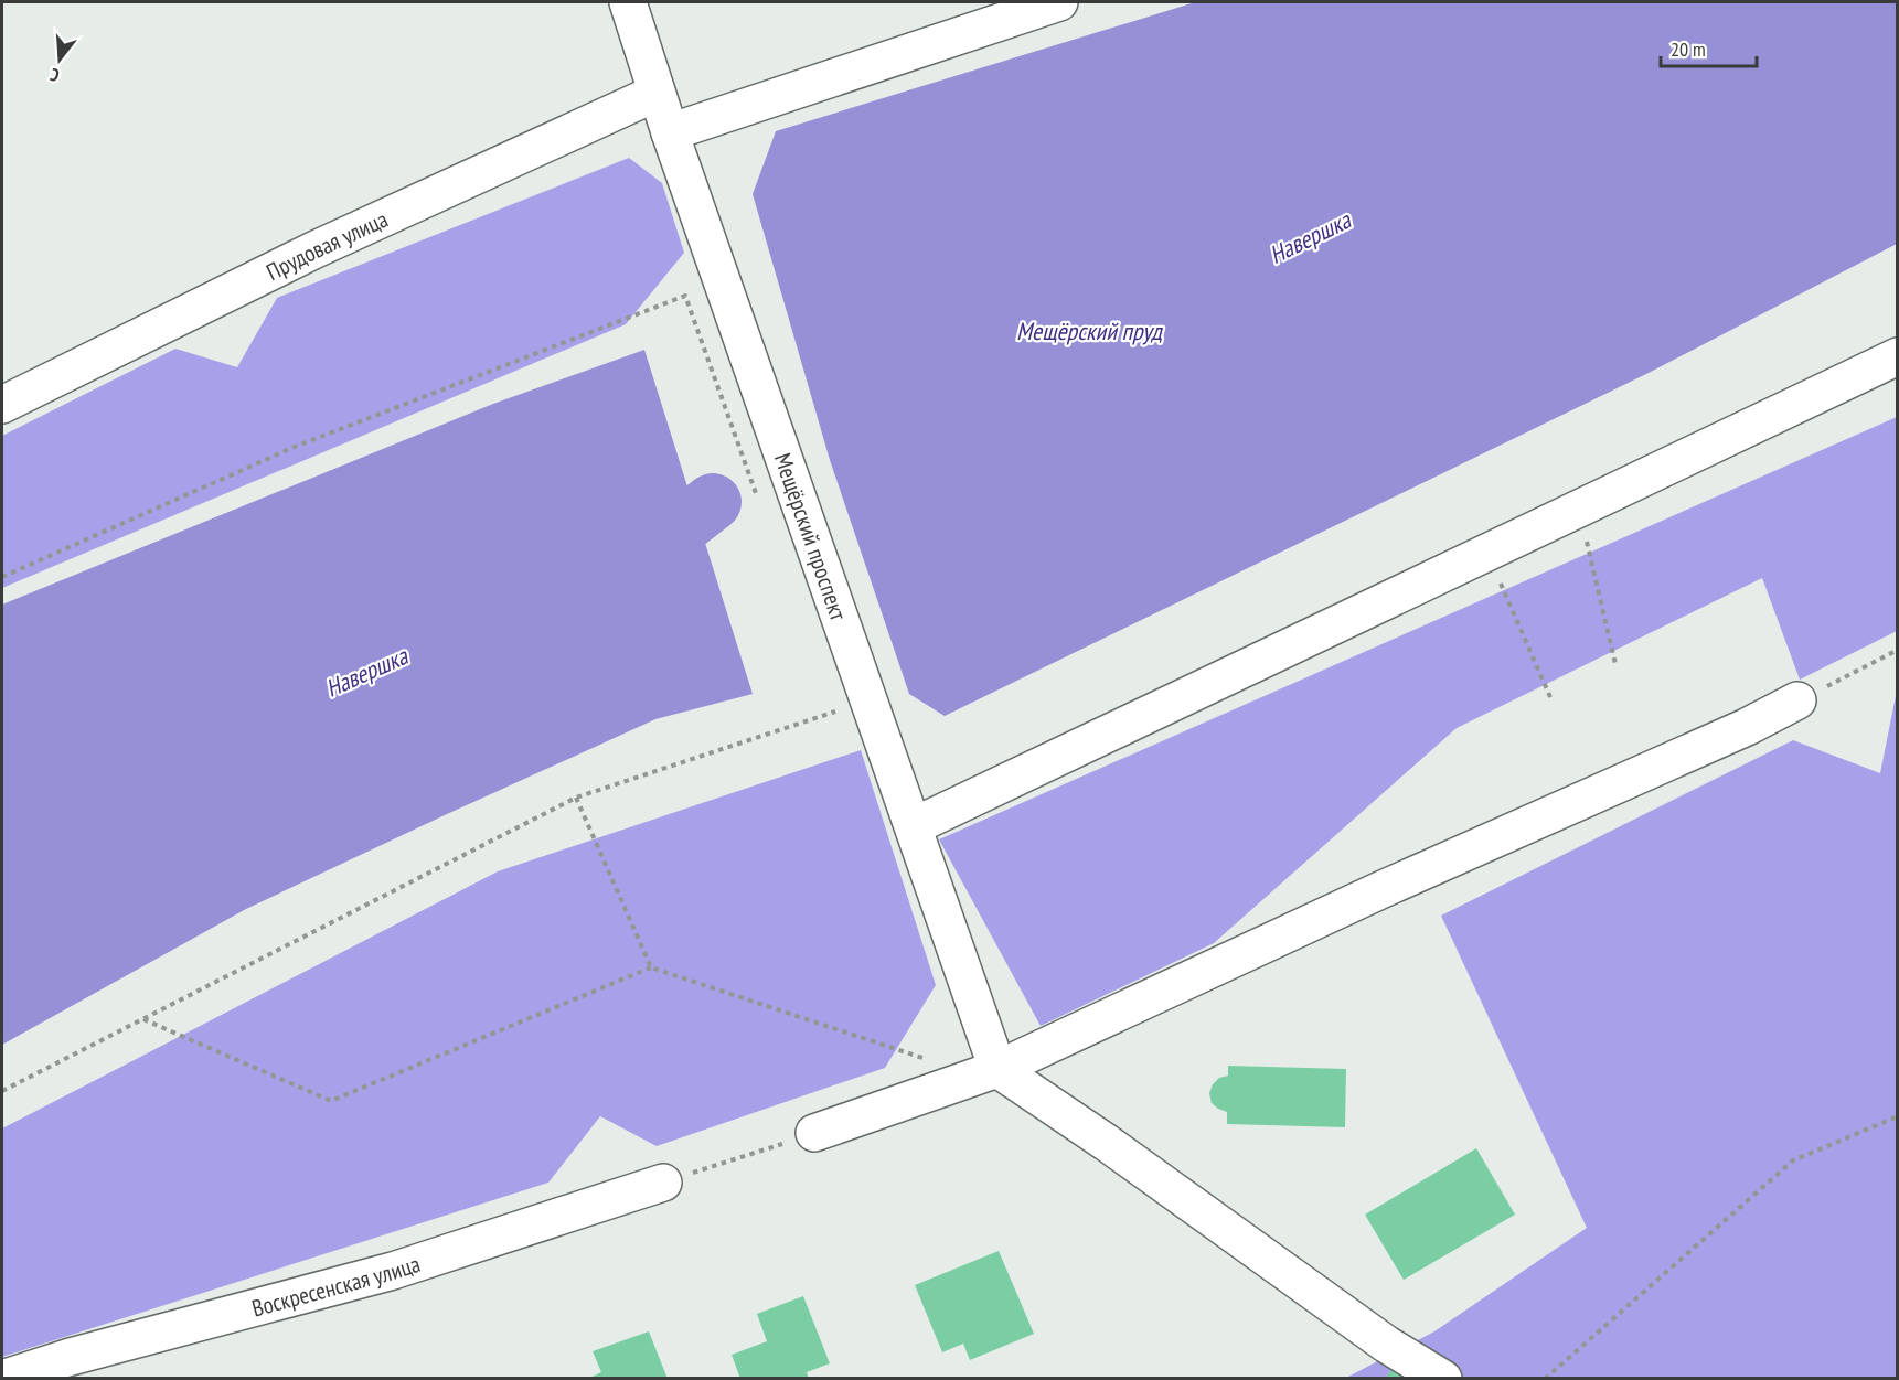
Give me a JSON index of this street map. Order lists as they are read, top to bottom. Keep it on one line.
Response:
{"streets":{"street":["Прудовая улица","Мещёрский проспект","Воскресенская улица"]},"crossings":[["Прудовая улица","Мещёрский проспект"]],"water":["Навершка","Мещёрский пруд"],"scale_bar":"20 m","north":"bottom"}
